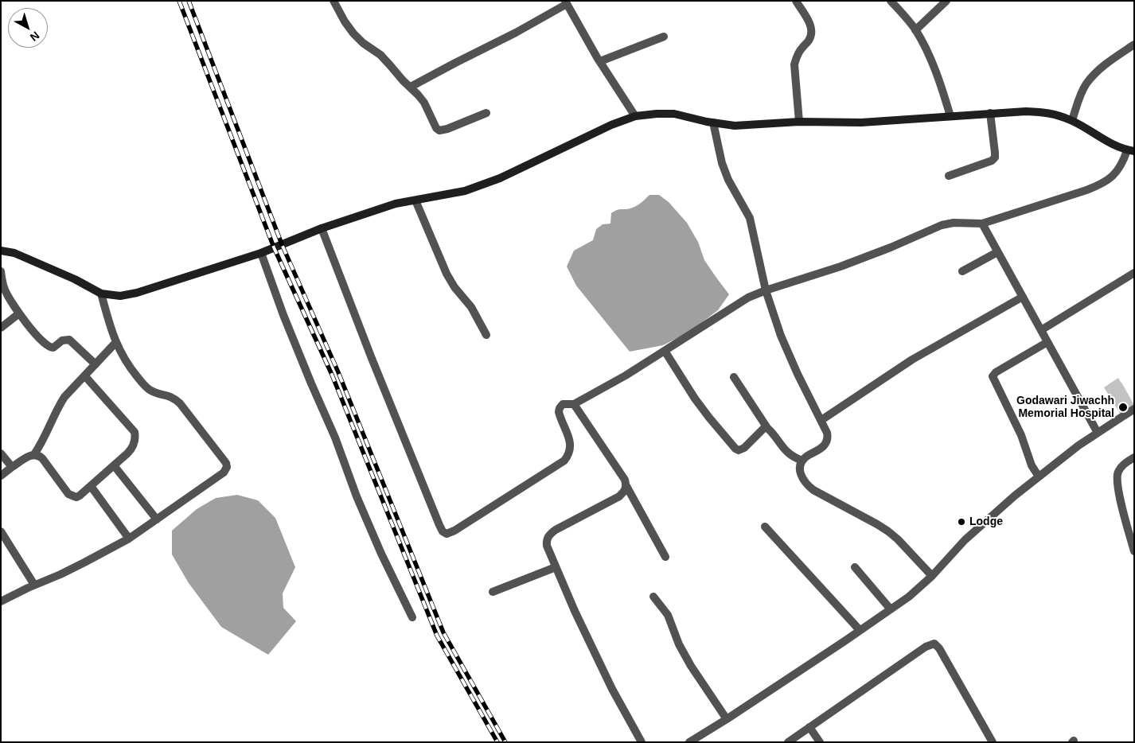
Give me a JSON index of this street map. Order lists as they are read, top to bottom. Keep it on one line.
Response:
{"places":["Godawari Jiwachh Memorial Hospital","Lodge"],"north":"bottom right"}
